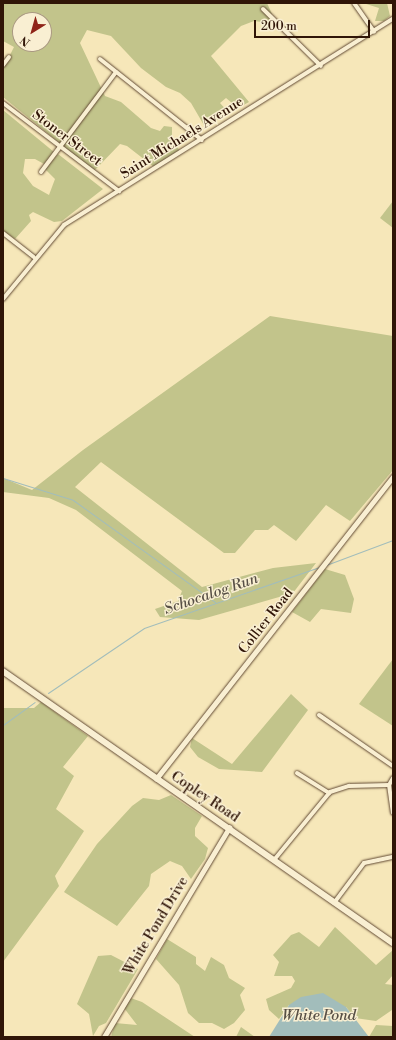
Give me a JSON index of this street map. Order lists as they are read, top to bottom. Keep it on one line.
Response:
{"streets":{"main road":["Copley Road"],"street":["Stoner Street","Saint Michaels Avenue","Collier Road","White Pond Drive"]},"crossings":[["Stoner Street","Saint Michaels Avenue"],["Collier Road","Copley Road"],["Copley Road","White Pond Drive"]],"water":["Schocalog Run","White Pond"],"scale_bar":"200 m","north":"bottom left"}
